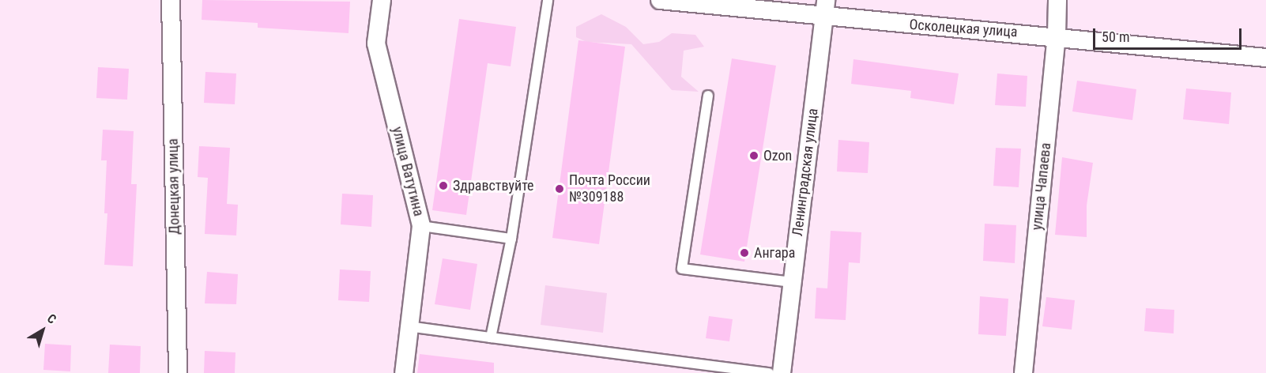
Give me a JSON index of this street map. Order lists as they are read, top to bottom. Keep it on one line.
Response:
{"streets":{"street":["Осколецкая улица","улица Ватутина","Ленинградская улица","Донецкая улица","улица Чапаева"]},"crossings":[["Осколецкая улица","Ленинградская улица"],["Осколецкая улица","улица Чапаева"]],"places":["Ozon","Здравствуйте","Почта России №309188","Ангара"],"scale_bar":"50 m","north":"top right"}
